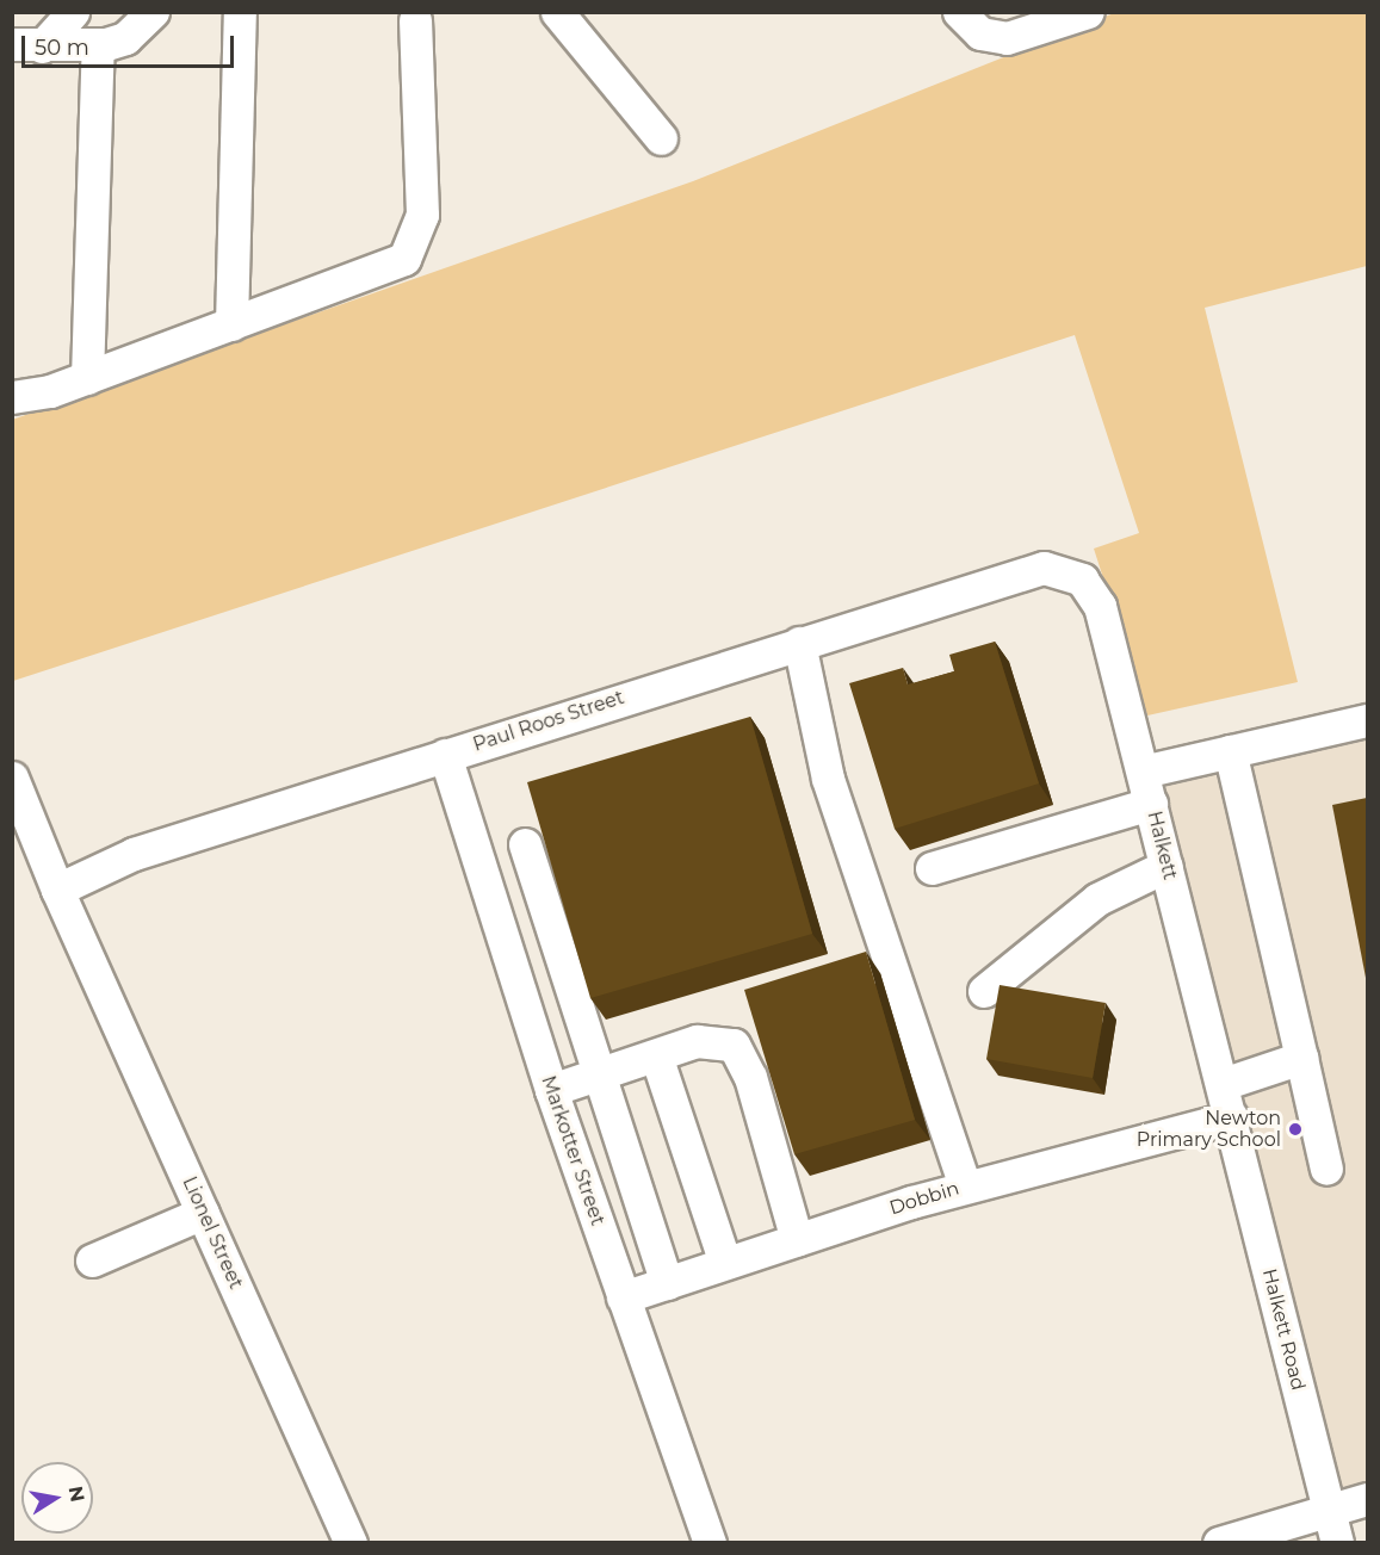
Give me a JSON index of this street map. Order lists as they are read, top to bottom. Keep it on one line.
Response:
{"streets":{"street":["Paul Roos Street","Halkett","Markotter Street","Dobbin","Lionel Street","Halkett Road"]},"crossings":[["Paul Roos Street","Halkett"],["Paul Roos Street","Markotter Street"],["Paul Roos Street","Lionel Street"],["Halkett","Dobbin"],["Halkett","Halkett Road"],["Markotter Street","Dobbin"],["Dobbin","Halkett Road"]],"places":["Newton Primary School"],"scale_bar":"50 m","north":"right"}
